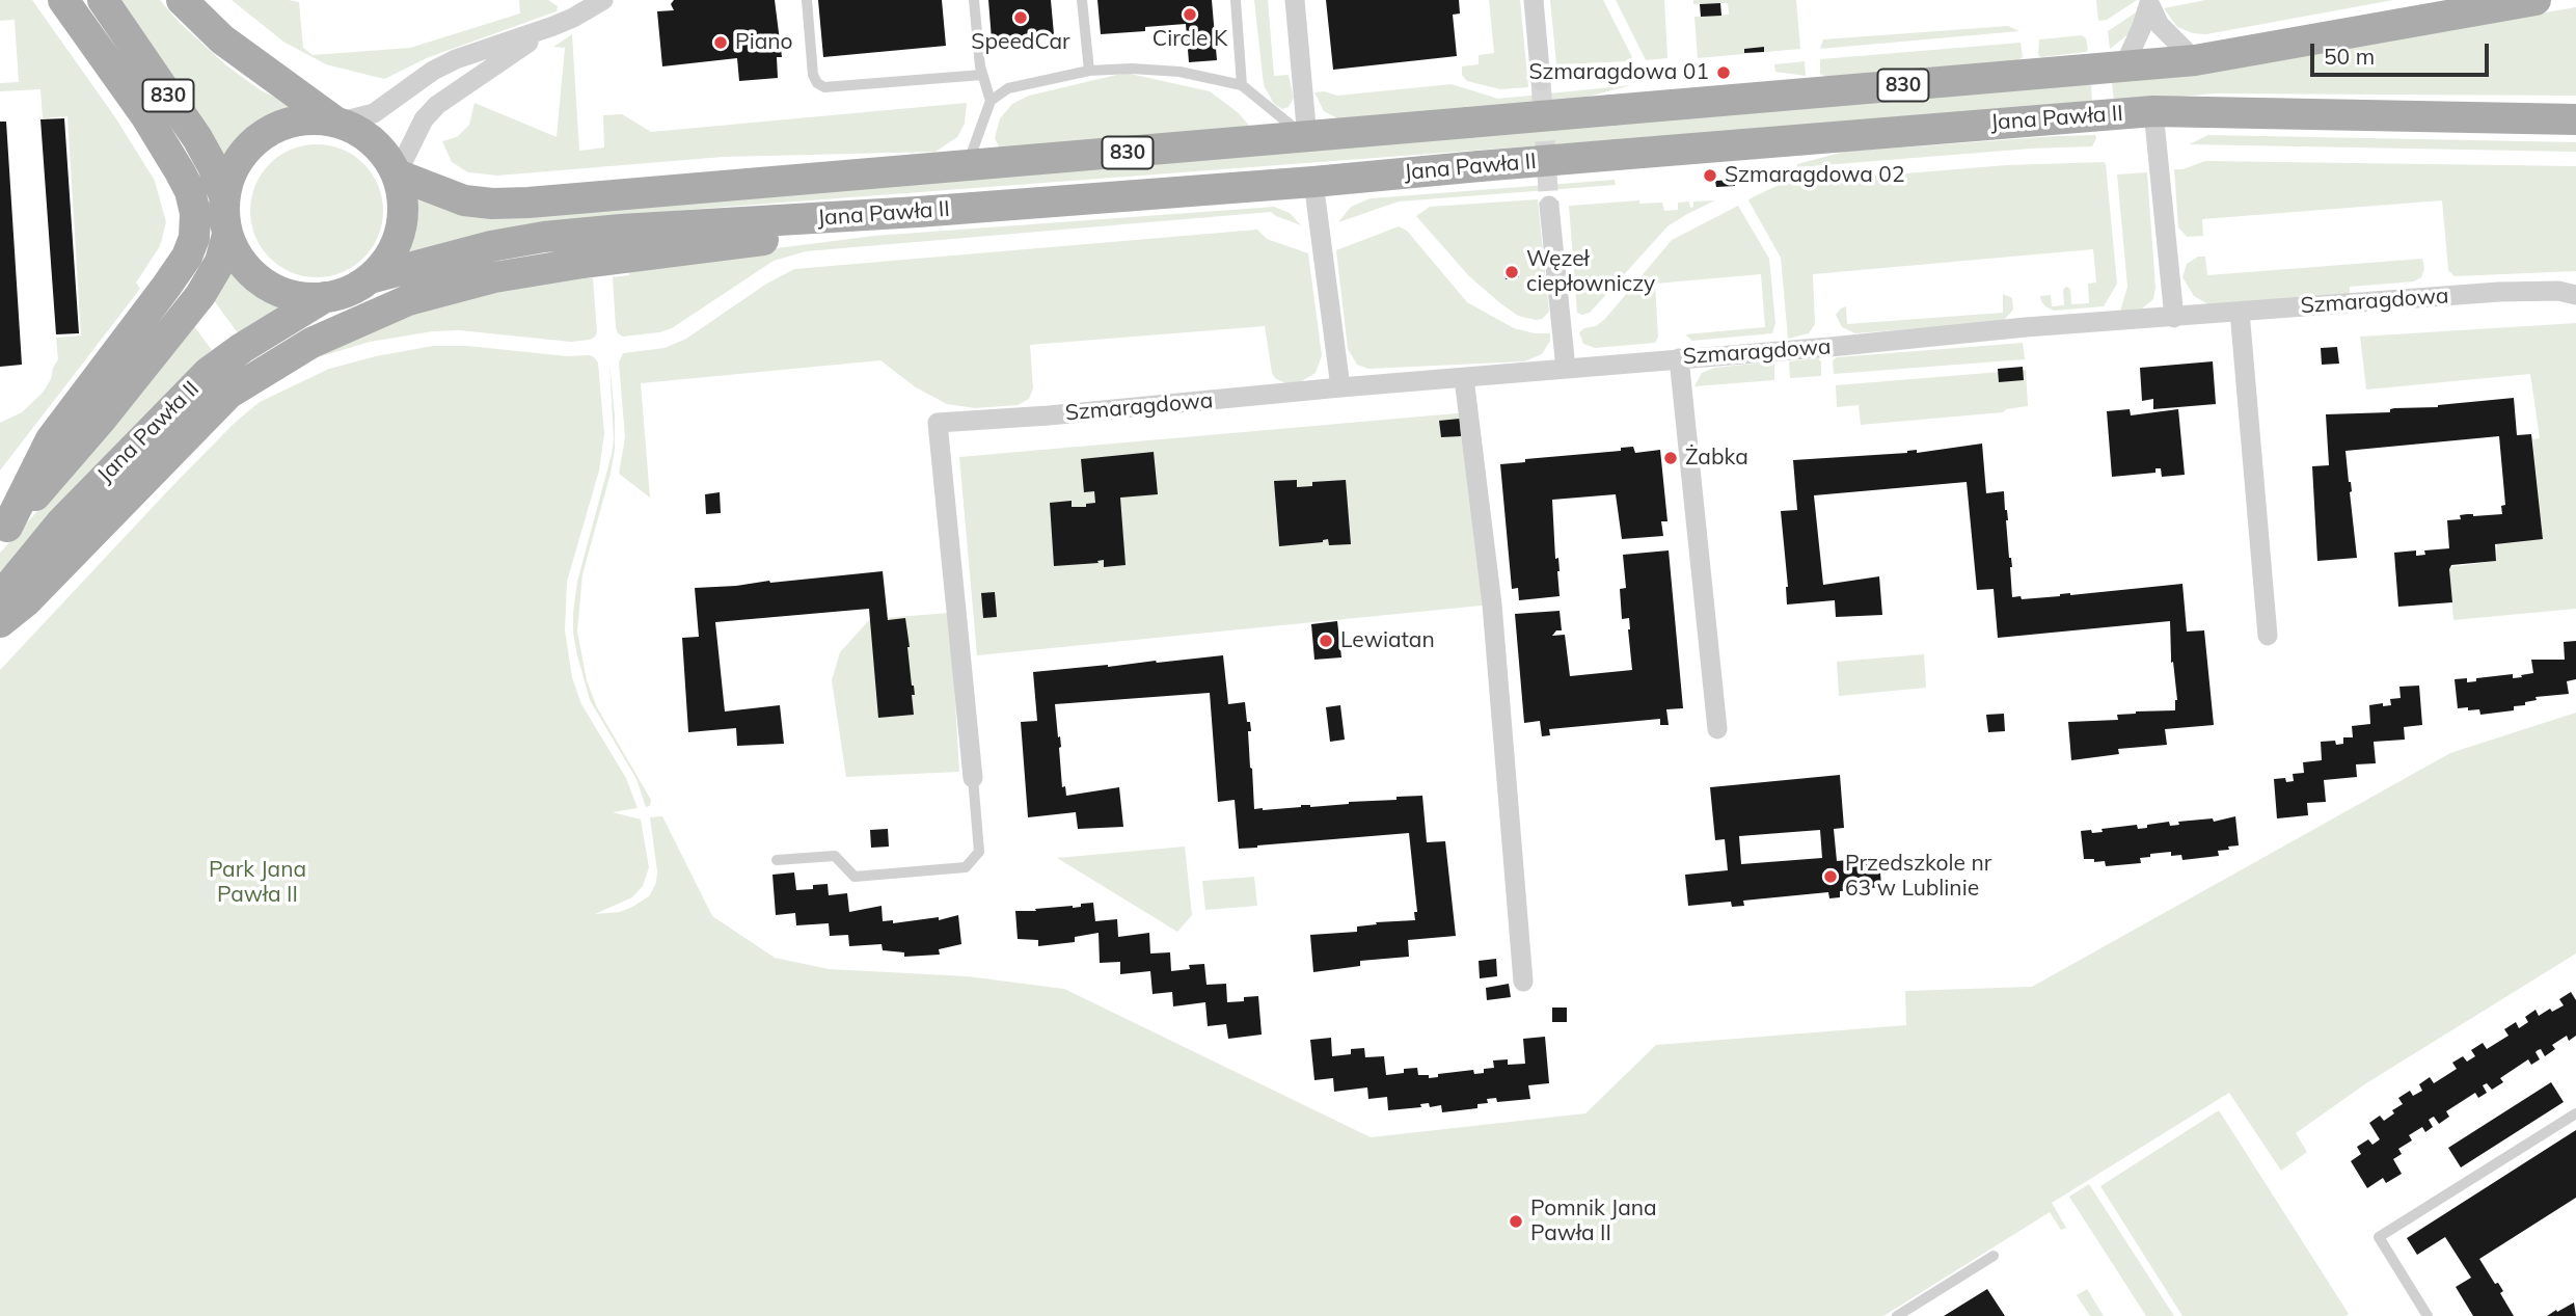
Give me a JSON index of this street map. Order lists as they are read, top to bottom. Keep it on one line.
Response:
{"streets":{"main road":["830","Jana Pawła II"],"street":["Szmaragdowa"]},"crossings":[["830","Jana Pawła II"]],"parks":["Park Jana Pawła II"],"places":["Circle K","SpeedCar","Piano","Szmaragdowa 01","Szmaragdowa 02","Węzeł ciepłowniczy","Żabka","Lewiatan","Przedszkole nr 63 w Lublinie","Pomnik Jana Pawła II"],"scale_bar":"50 m"}
